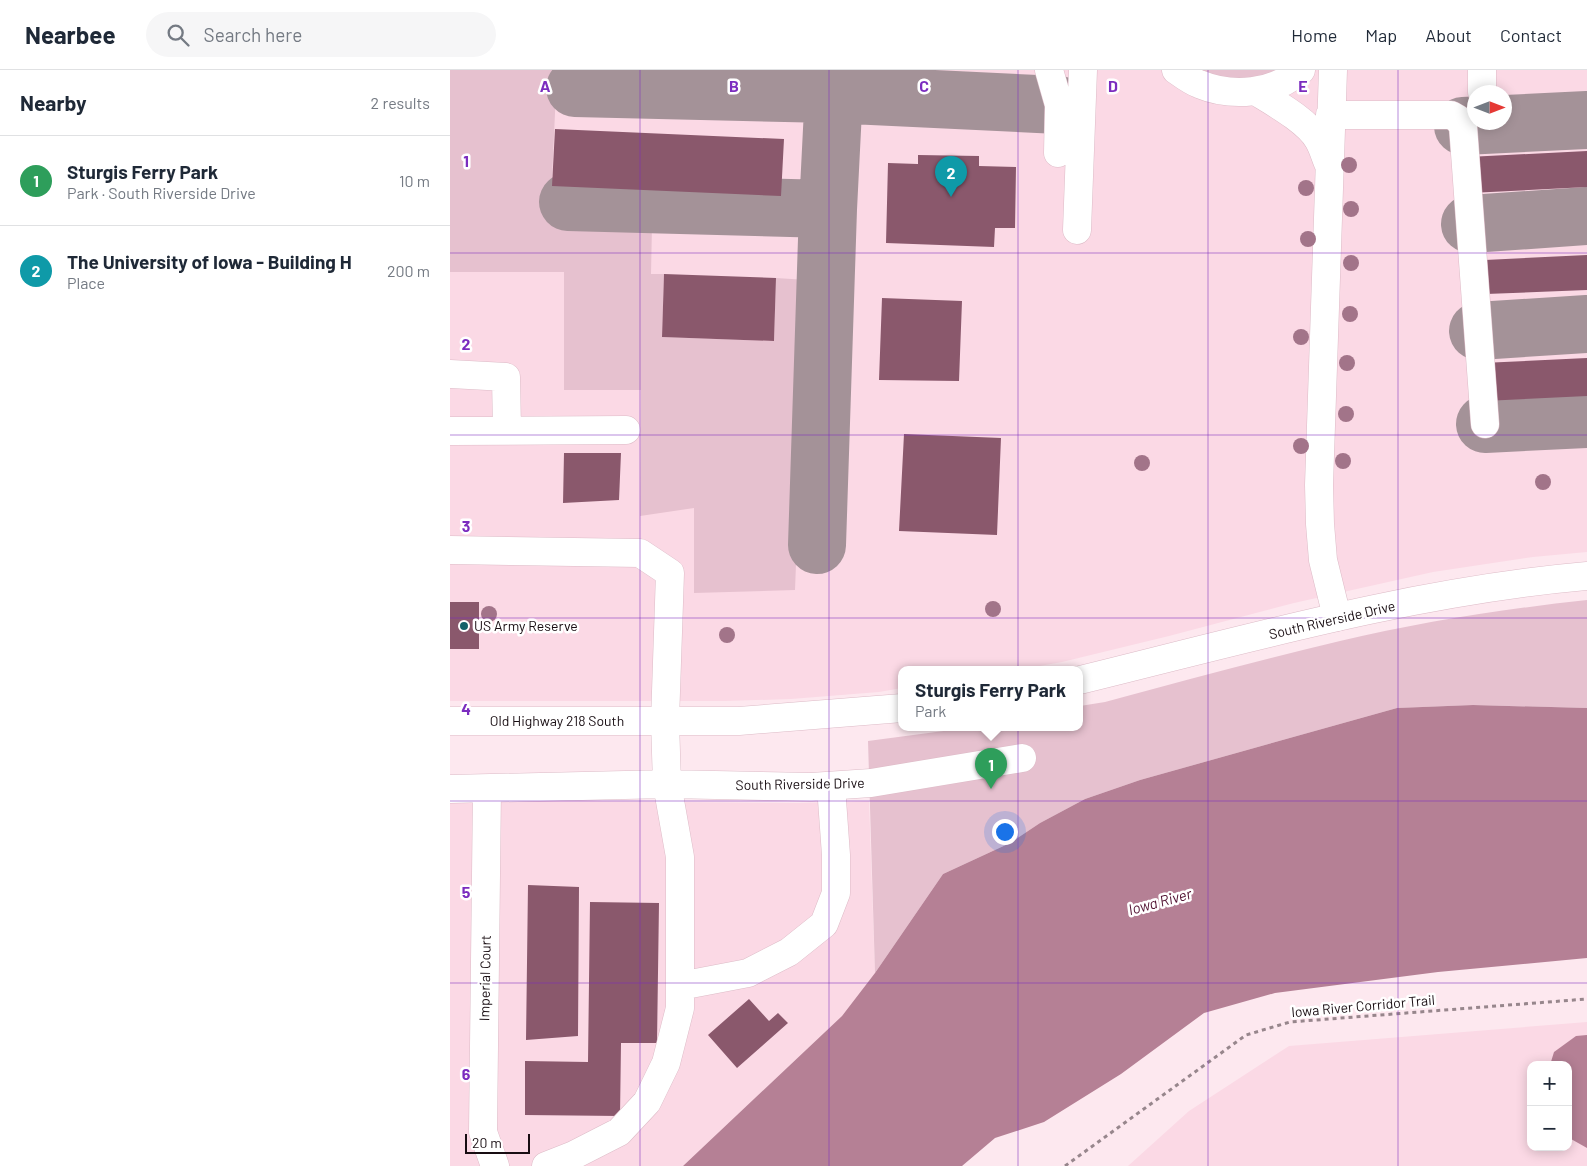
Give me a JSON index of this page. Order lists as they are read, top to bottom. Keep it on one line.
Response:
{"streets":{"street":["South Riverside Drive","Old Highway 218 South","Imperial Court"],"path":["Iowa River Corridor Trail"]},"crossings":[["South Riverside Drive","Imperial Court"]],"water":["Iowa River"],"places":["US Army Reserve"],"scale_bar":"20 m","north":"right","page":{"header":"Nearbee","search":"Search here","nav":["Home","Map","About","Contact"],"heading":["Nearby","2 results"],"list":[{"mark":"1","name":"Sturgis Ferry Park","note":"Park · South Riverside Drive","value":"10 m"},{"mark":"2","name":"The University of Iowa - Building H","note":"Place","value":"200 m"}],"pins":["2","1"],"popup":["Sturgis Ferry Park","Park"],"map_buttons":["+","−"],"scale":"20 m"},"grid":{"columns":["A","B","C","D","E"],"rows":["1","2","3","4","5","6"]}}
